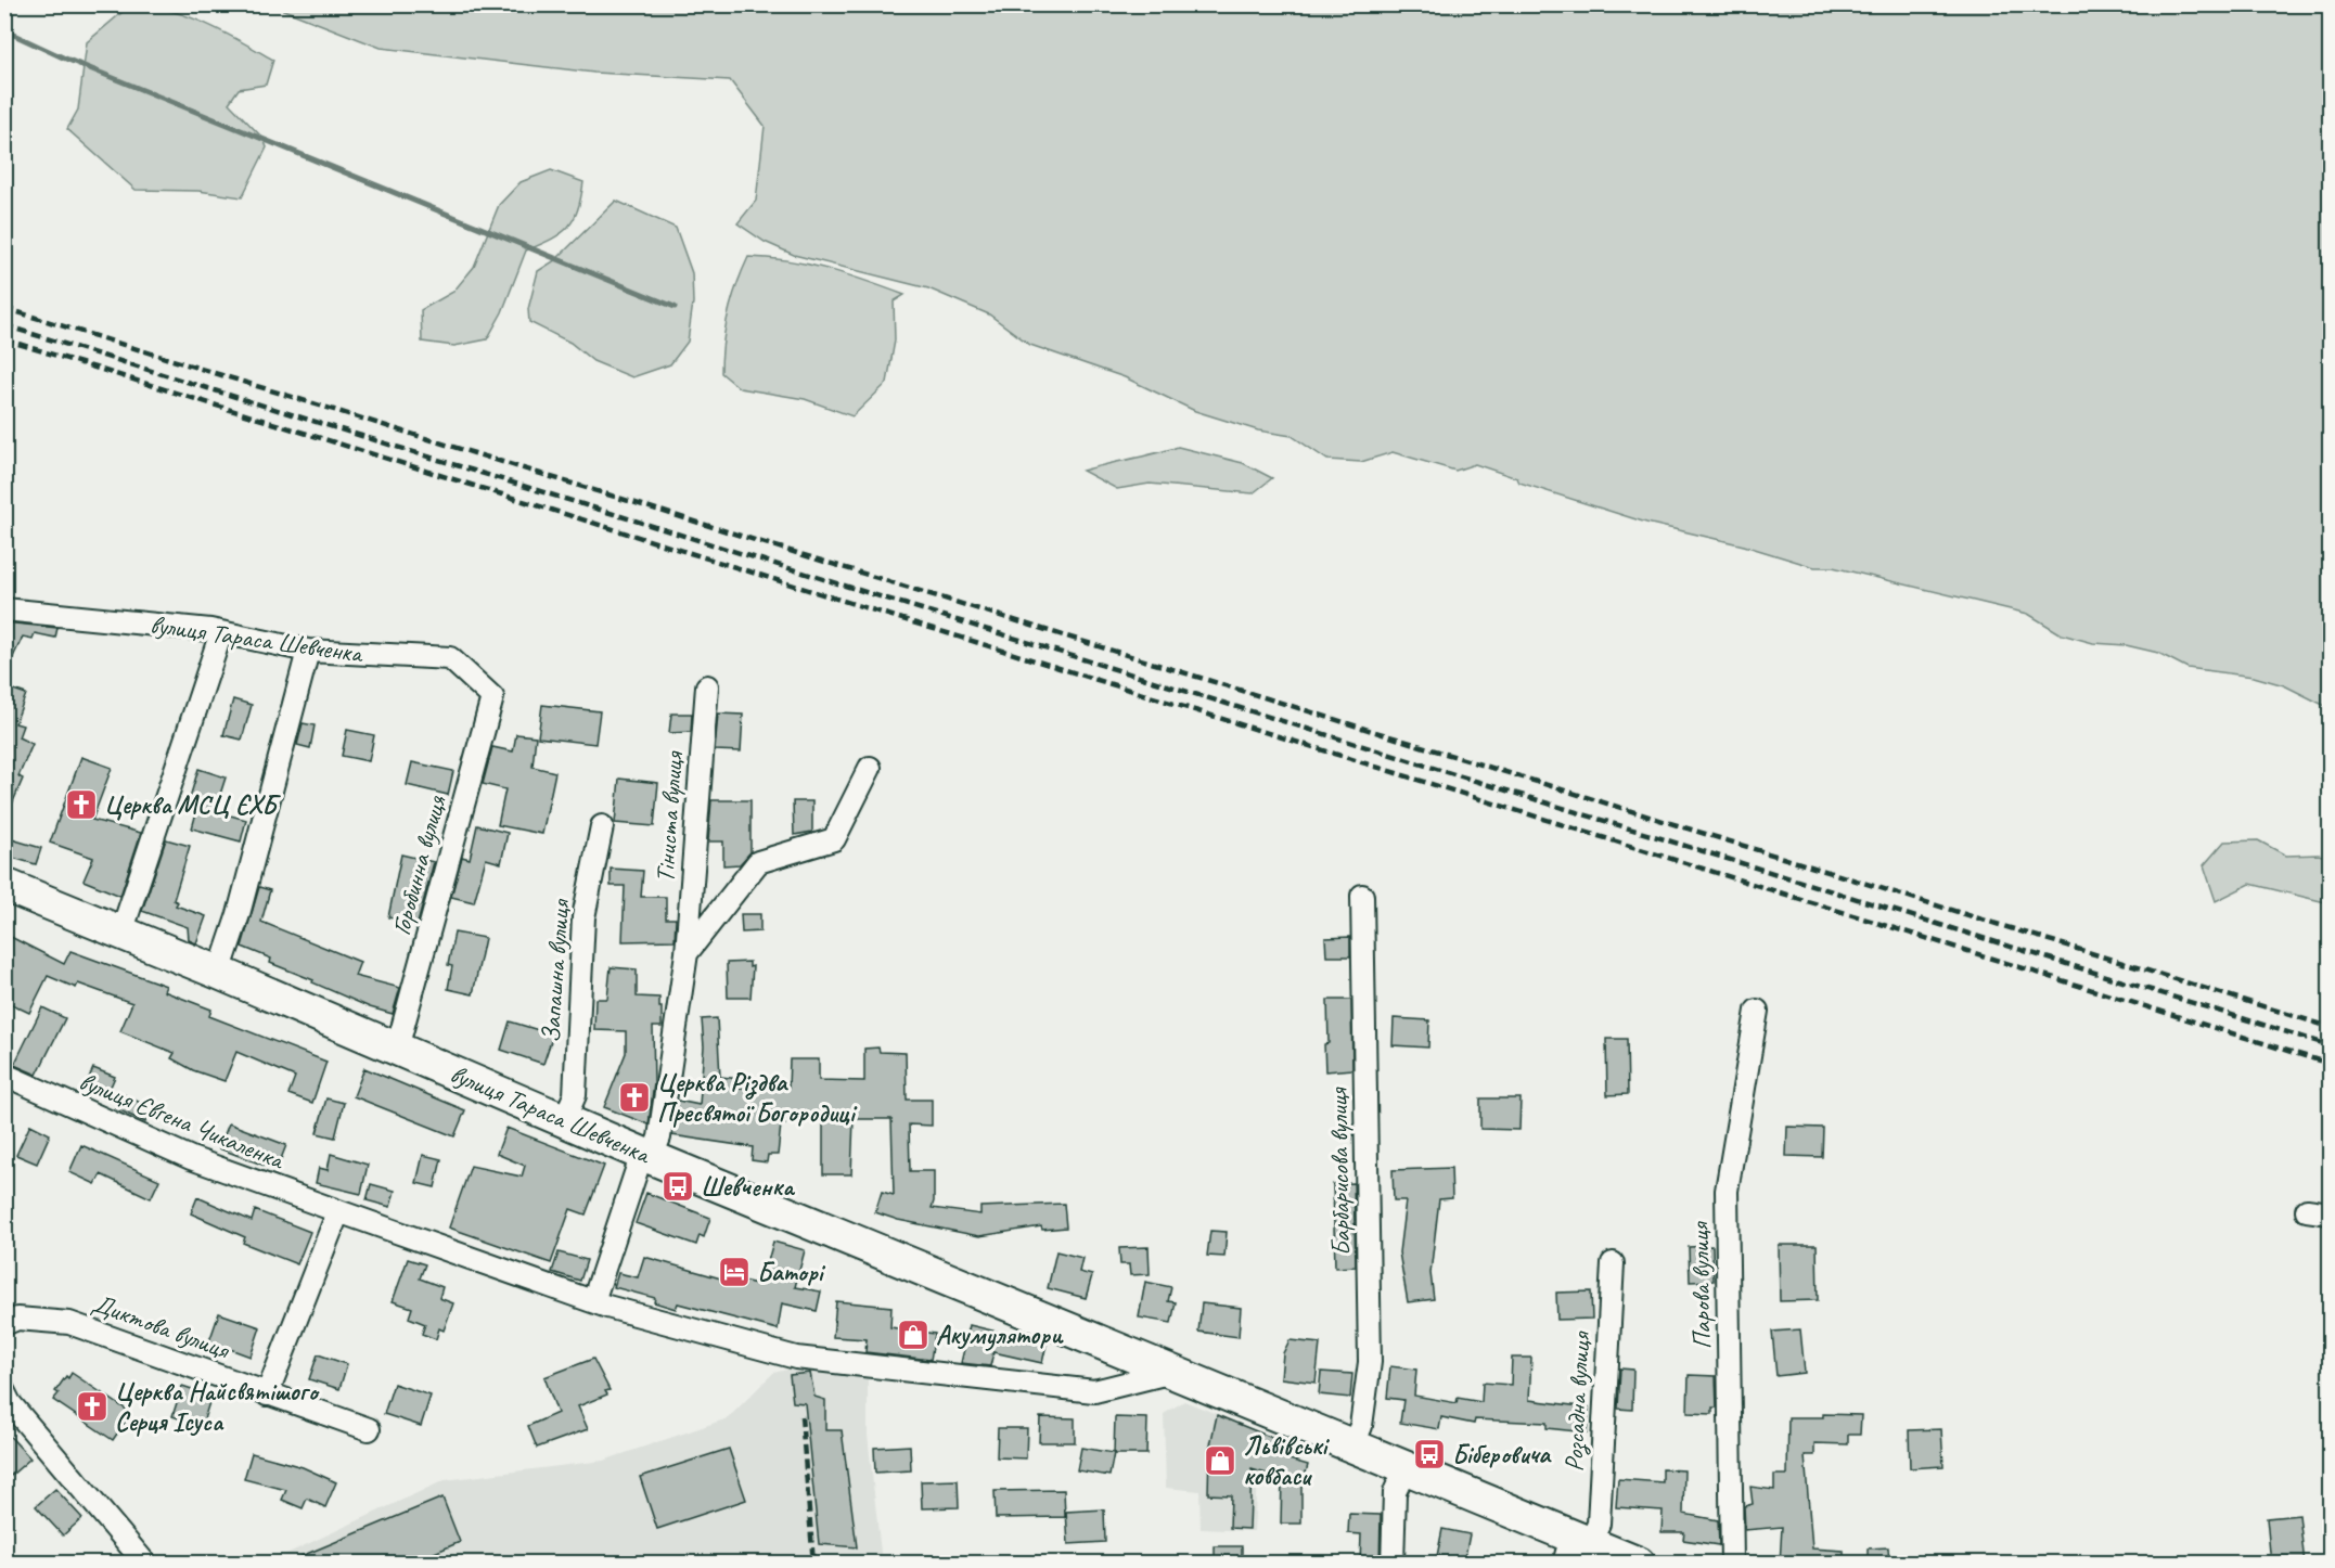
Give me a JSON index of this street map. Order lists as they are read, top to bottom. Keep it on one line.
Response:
{"streets":{"main road":["вулиця Тараса Шевченка"],"street":["Тіниста вулиця","Горобинна вулиця","Запашна вулиця","вулиця Євгена Чикаленка","Барбарисова вулиця","Парова вулиця","Диктова вулиця","Розсадна вулиця"]},"crossings":[["вулиця Тараса Шевченка","Тіниста вулиця"],["вулиця Тараса Шевченка","Горобинна вулиця"],["вулиця Тараса Шевченка","Запашна вулиця"],["вулиця Тараса Шевченка","вулиця Євгена Чикаленка"],["вулиця Тараса Шевченка","Барбарисова вулиця"],["вулиця Тараса Шевченка","Розсадна вулиця"]],"places":{"church":["Церква МСЦ ЄХБ","Церква Різдва Пресвятої Богородиці","Церква Найсвятішого Серця Ісуса"],"bus stop":["Шевченка","Біберовича"],"hotel":["Баторі"],"shop":["Акумулятори","Львівські ковбаси"]}}
